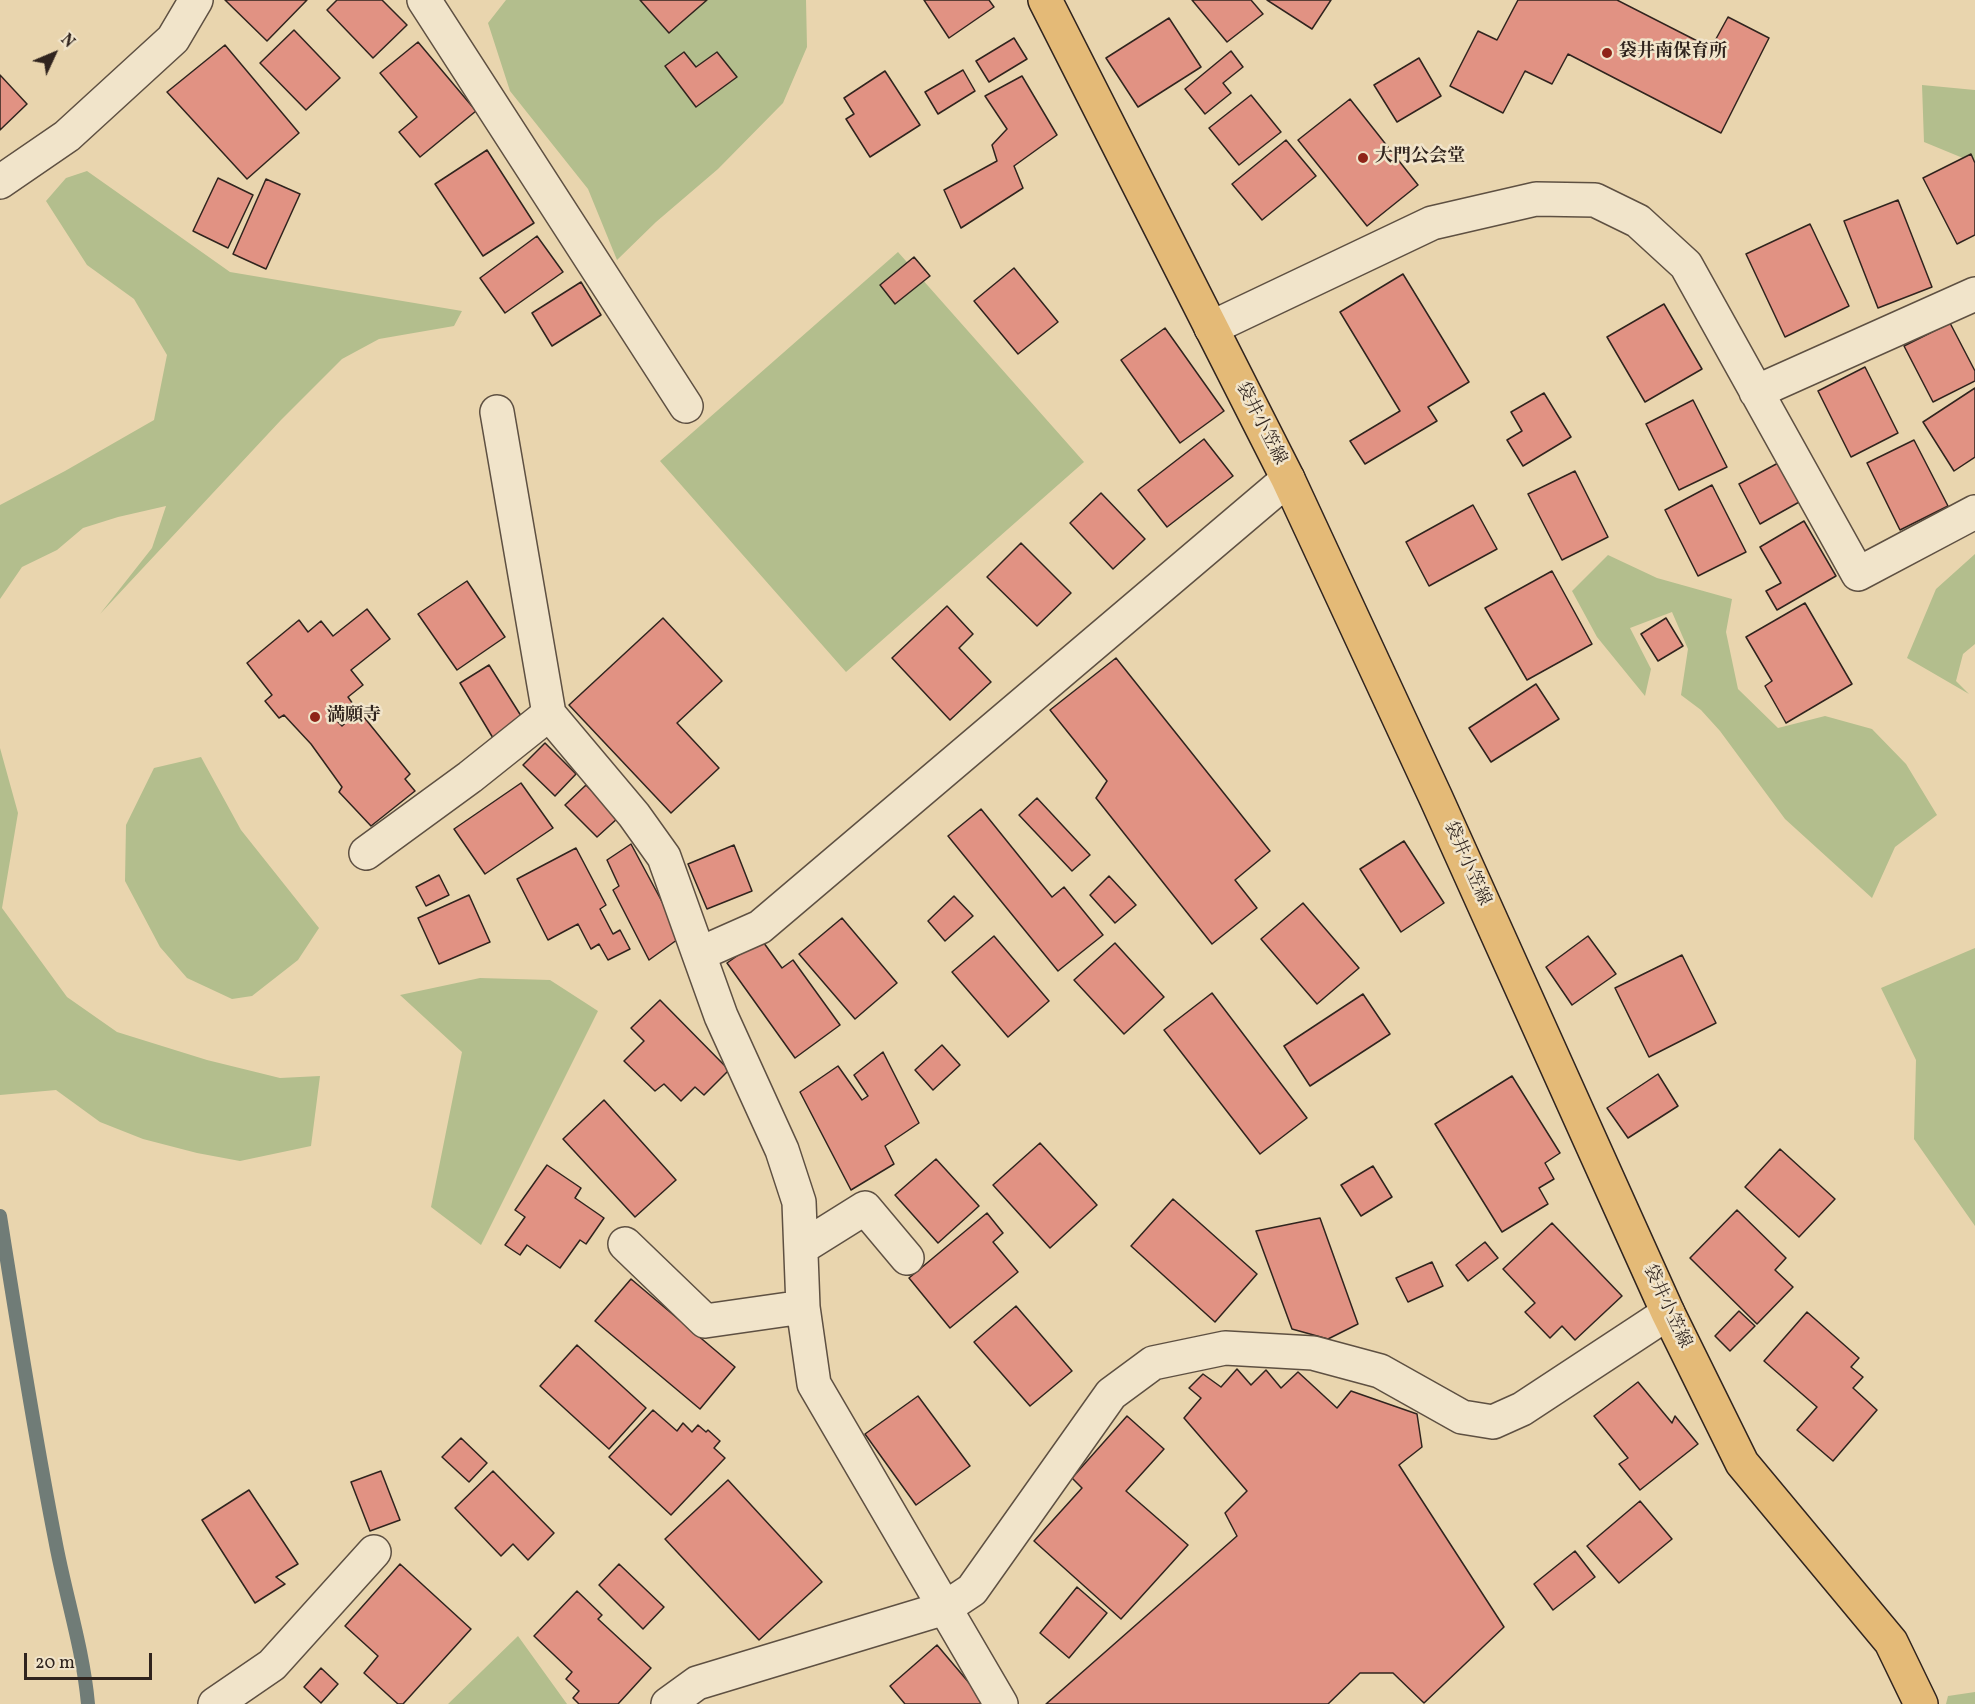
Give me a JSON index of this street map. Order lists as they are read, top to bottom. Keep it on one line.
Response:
{"streets":{"main road":["袋井小笠線"]},"places":["袋井南保育所","大門公会堂","満願寺"],"scale_bar":"20 m","north":"top right"}
